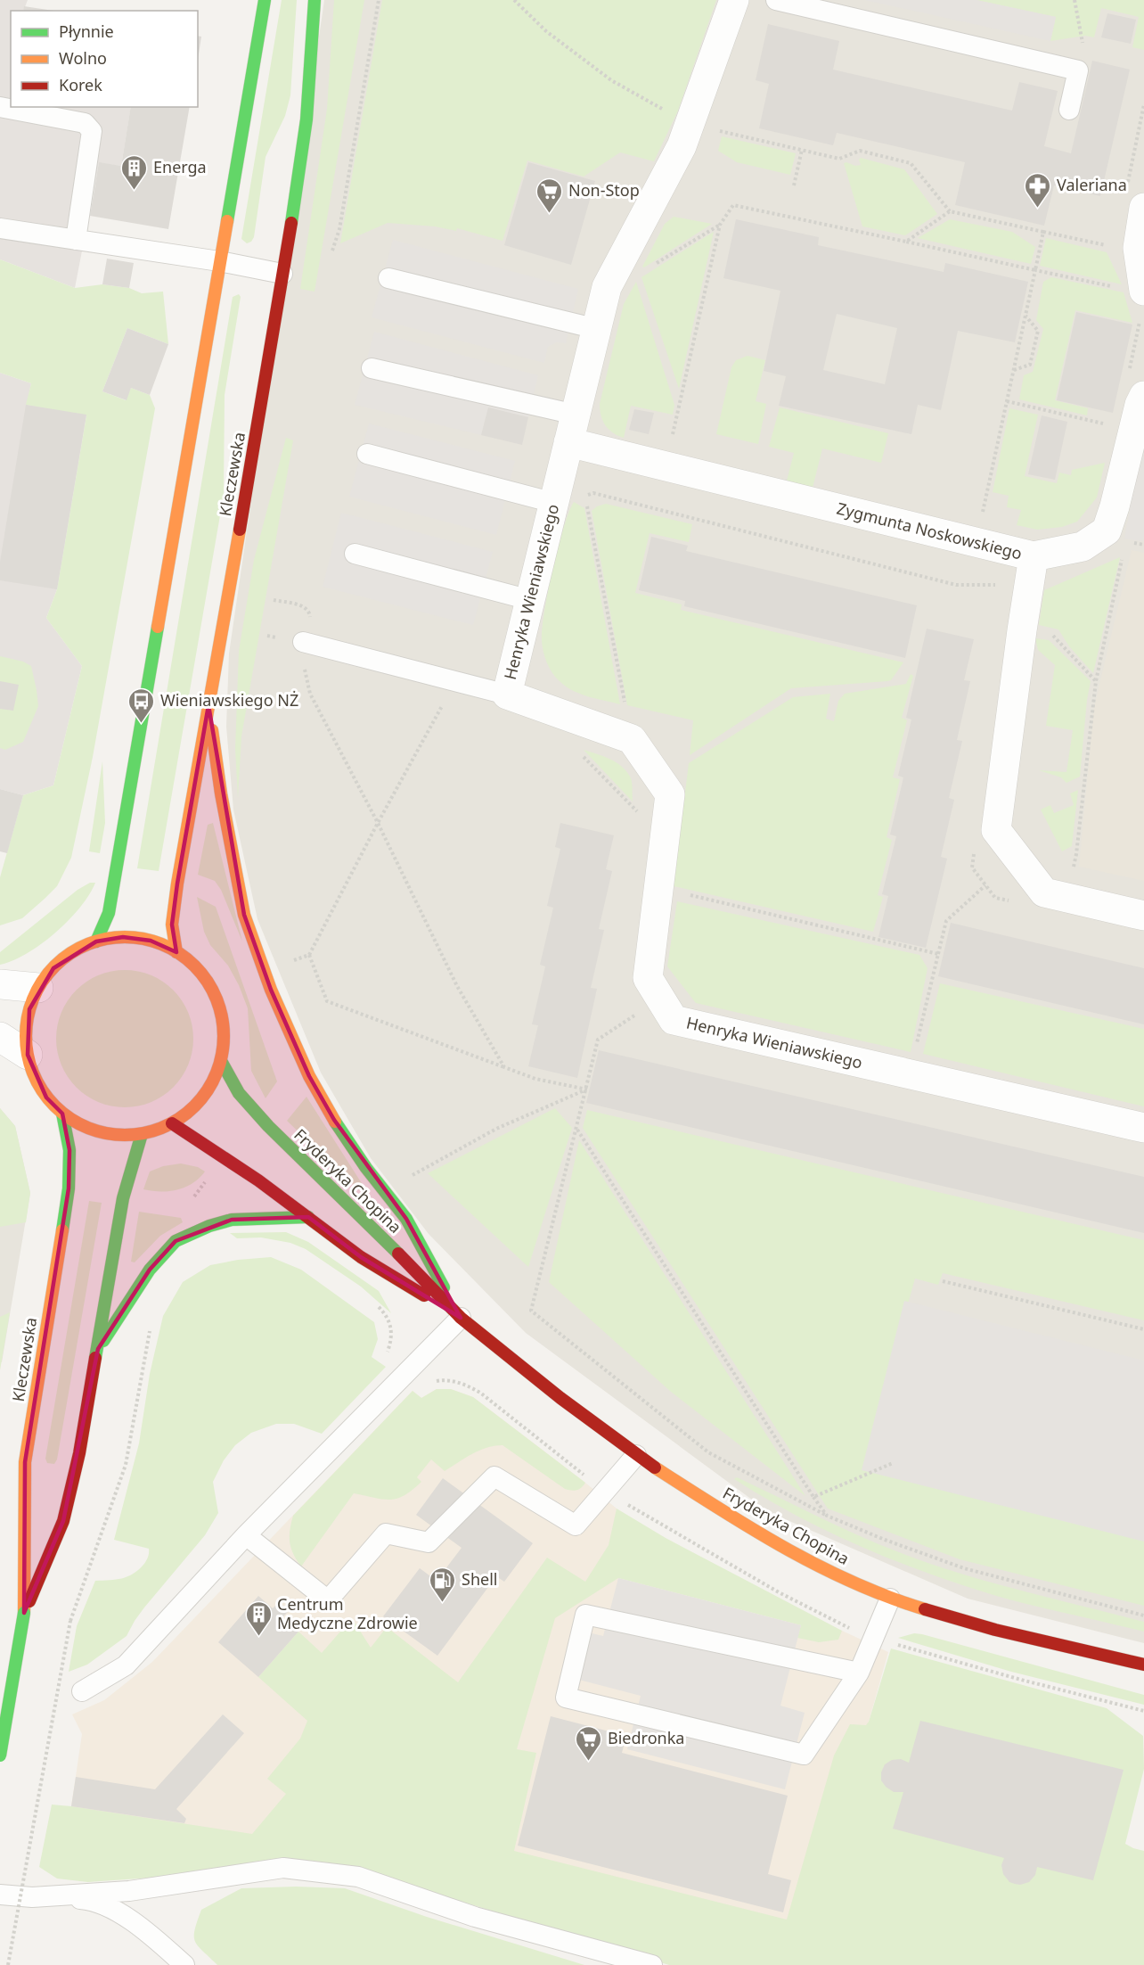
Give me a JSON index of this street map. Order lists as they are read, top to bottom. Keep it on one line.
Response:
{"streets":{"main road":["Kleczewska","Fryderyka Chopina"],"street":["Zygmunta Noskowskiego","Henryka Wieniawskiego"]},"crossings":[["Zygmunta Noskowskiego","Henryka Wieniawskiego"]],"places":{"building":["Energa","Centrum Medyczne Zdrowie"],"pharmacy":["Valeriana"],"supermarket":["Non-Stop","Biedronka"],"bus stop":["Wieniawskiego NŻ"],"fuel station":["Shell"]},"legend":["Płynnie","Wolno","Korek"]}
